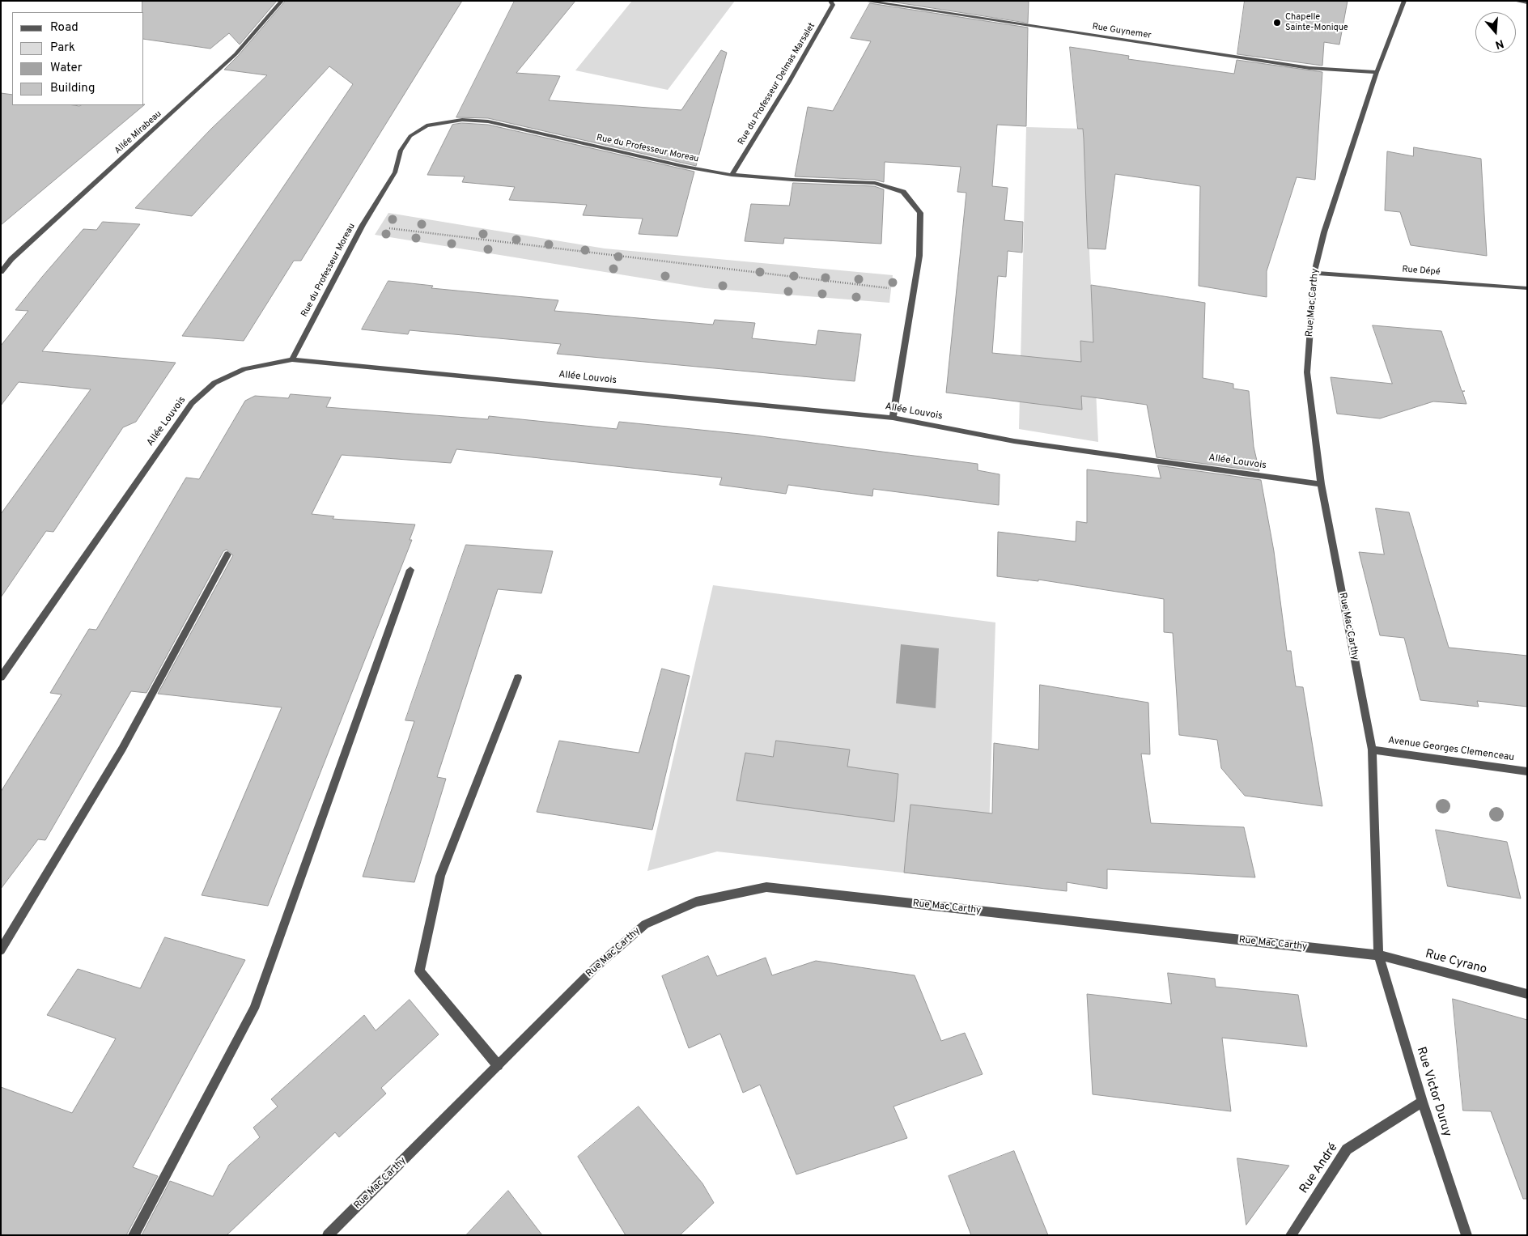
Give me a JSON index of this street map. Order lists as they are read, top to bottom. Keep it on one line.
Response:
{"streets":{"street":["Rue Guynemer","Rue du Professeur Delmas Marsalet","Allée Mirabeau","Rue du Professeur Moreau","Rue Dépé","Rue Mac Carthy","Allée Louvois","Avenue Georges Clemenceau","Rue Cyrano","Rue Victor Duruy","Rue André"]},"crossings":[["Rue Guynemer","Rue Mac Carthy"],["Rue du Professeur Delmas Marsalet","Rue du Professeur Moreau"],["Rue du Professeur Moreau","Allée Louvois"],["Rue Dépé","Rue Mac Carthy"],["Rue Mac Carthy","Allée Louvois"],["Rue Mac Carthy","Avenue Georges Clemenceau"],["Rue Mac Carthy","Rue Cyrano"],["Rue Mac Carthy","Rue Victor Duruy"],["Rue Cyrano","Rue Victor Duruy"],["Rue Victor Duruy","Rue André"]],"places":["Chapelle Sainte-Monique"],"legend":["Road","Park","Water","Building"],"north":"bottom"}
